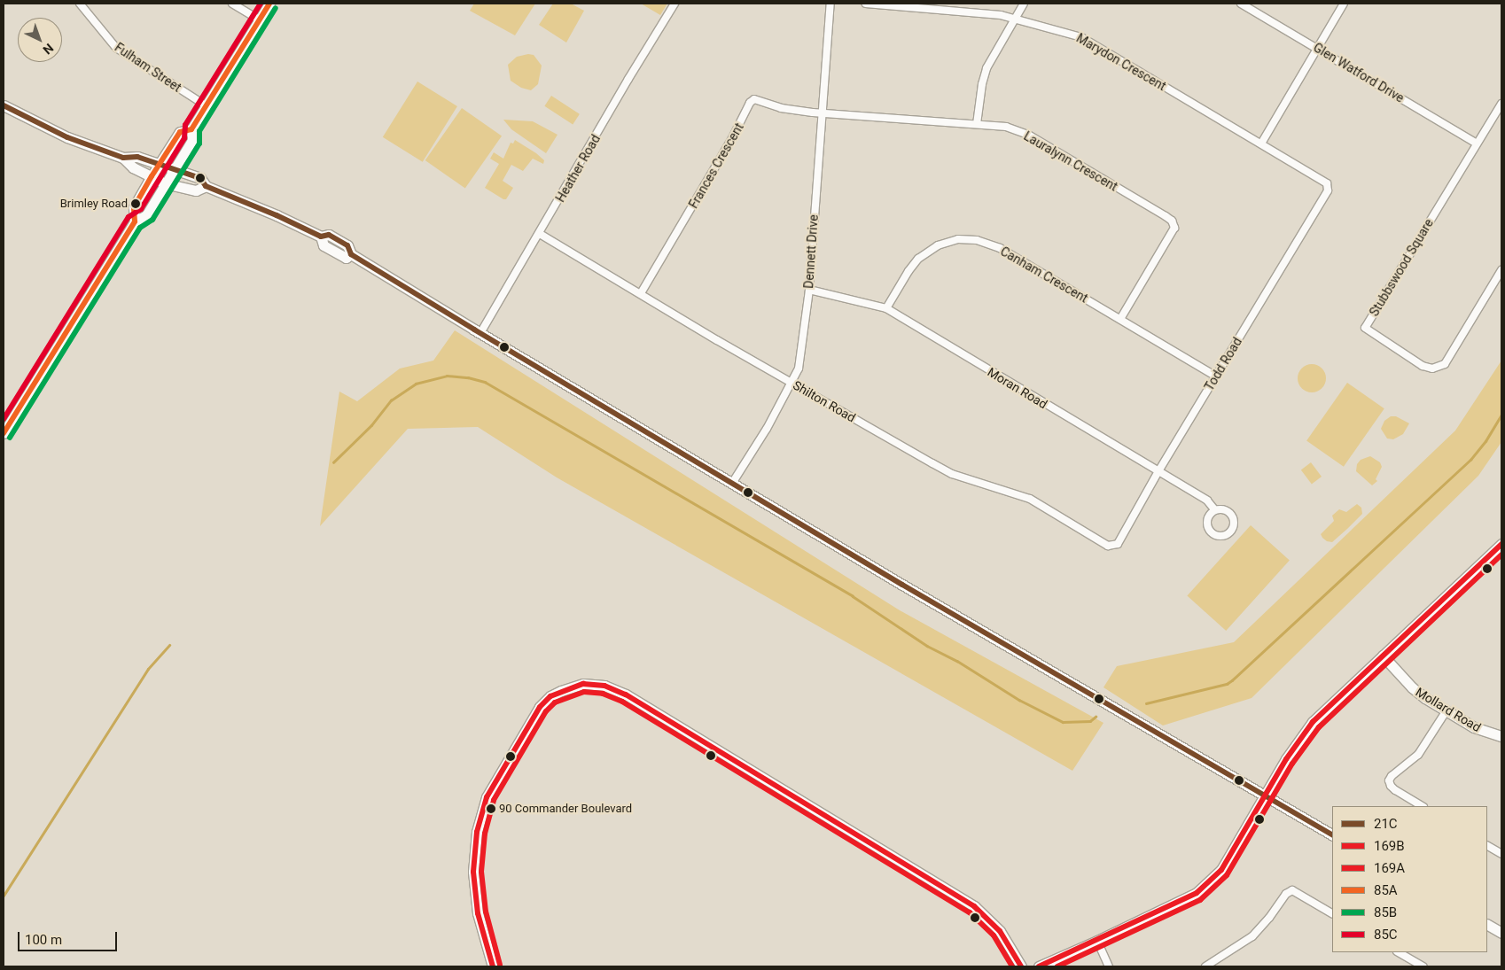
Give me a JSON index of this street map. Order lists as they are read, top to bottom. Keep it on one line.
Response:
{"streets":{"main road":["Mollard Road"],"street":["Marydon Crescent","Fulham Street","Glen Watford Drive","Lauralynn Crescent","Frances Crescent","Heather Road","Dennett Drive","Stubbswood Square","Canham Crescent","Todd Road","Moran Road","Shilton Road"]},"crossings":[["Marydon Crescent","Todd Road"],["Glen Watford Drive","Stubbswood Square"],["Lauralynn Crescent","Frances Crescent"],["Lauralynn Crescent","Dennett Drive"],["Lauralynn Crescent","Canham Crescent"],["Frances Crescent","Dennett Drive"],["Frances Crescent","Shilton Road"],["Heather Road","Shilton Road"],["Dennett Drive","Moran Road"],["Dennett Drive","Shilton Road"],["Canham Crescent","Todd Road"],["Canham Crescent","Moran Road"],["Todd Road","Moran Road"],["Todd Road","Shilton Road"]],"places":["Brimley Road","90 Commander Boulevard"],"lines":["transit line 85A","transit line 85C","transit line 85B","transit line 21C","transit line 169B","transit line 169A"],"legend":["21C","169B","169A","85A","85B","85C"],"scale_bar":"100 m","north":"bottom right"}
